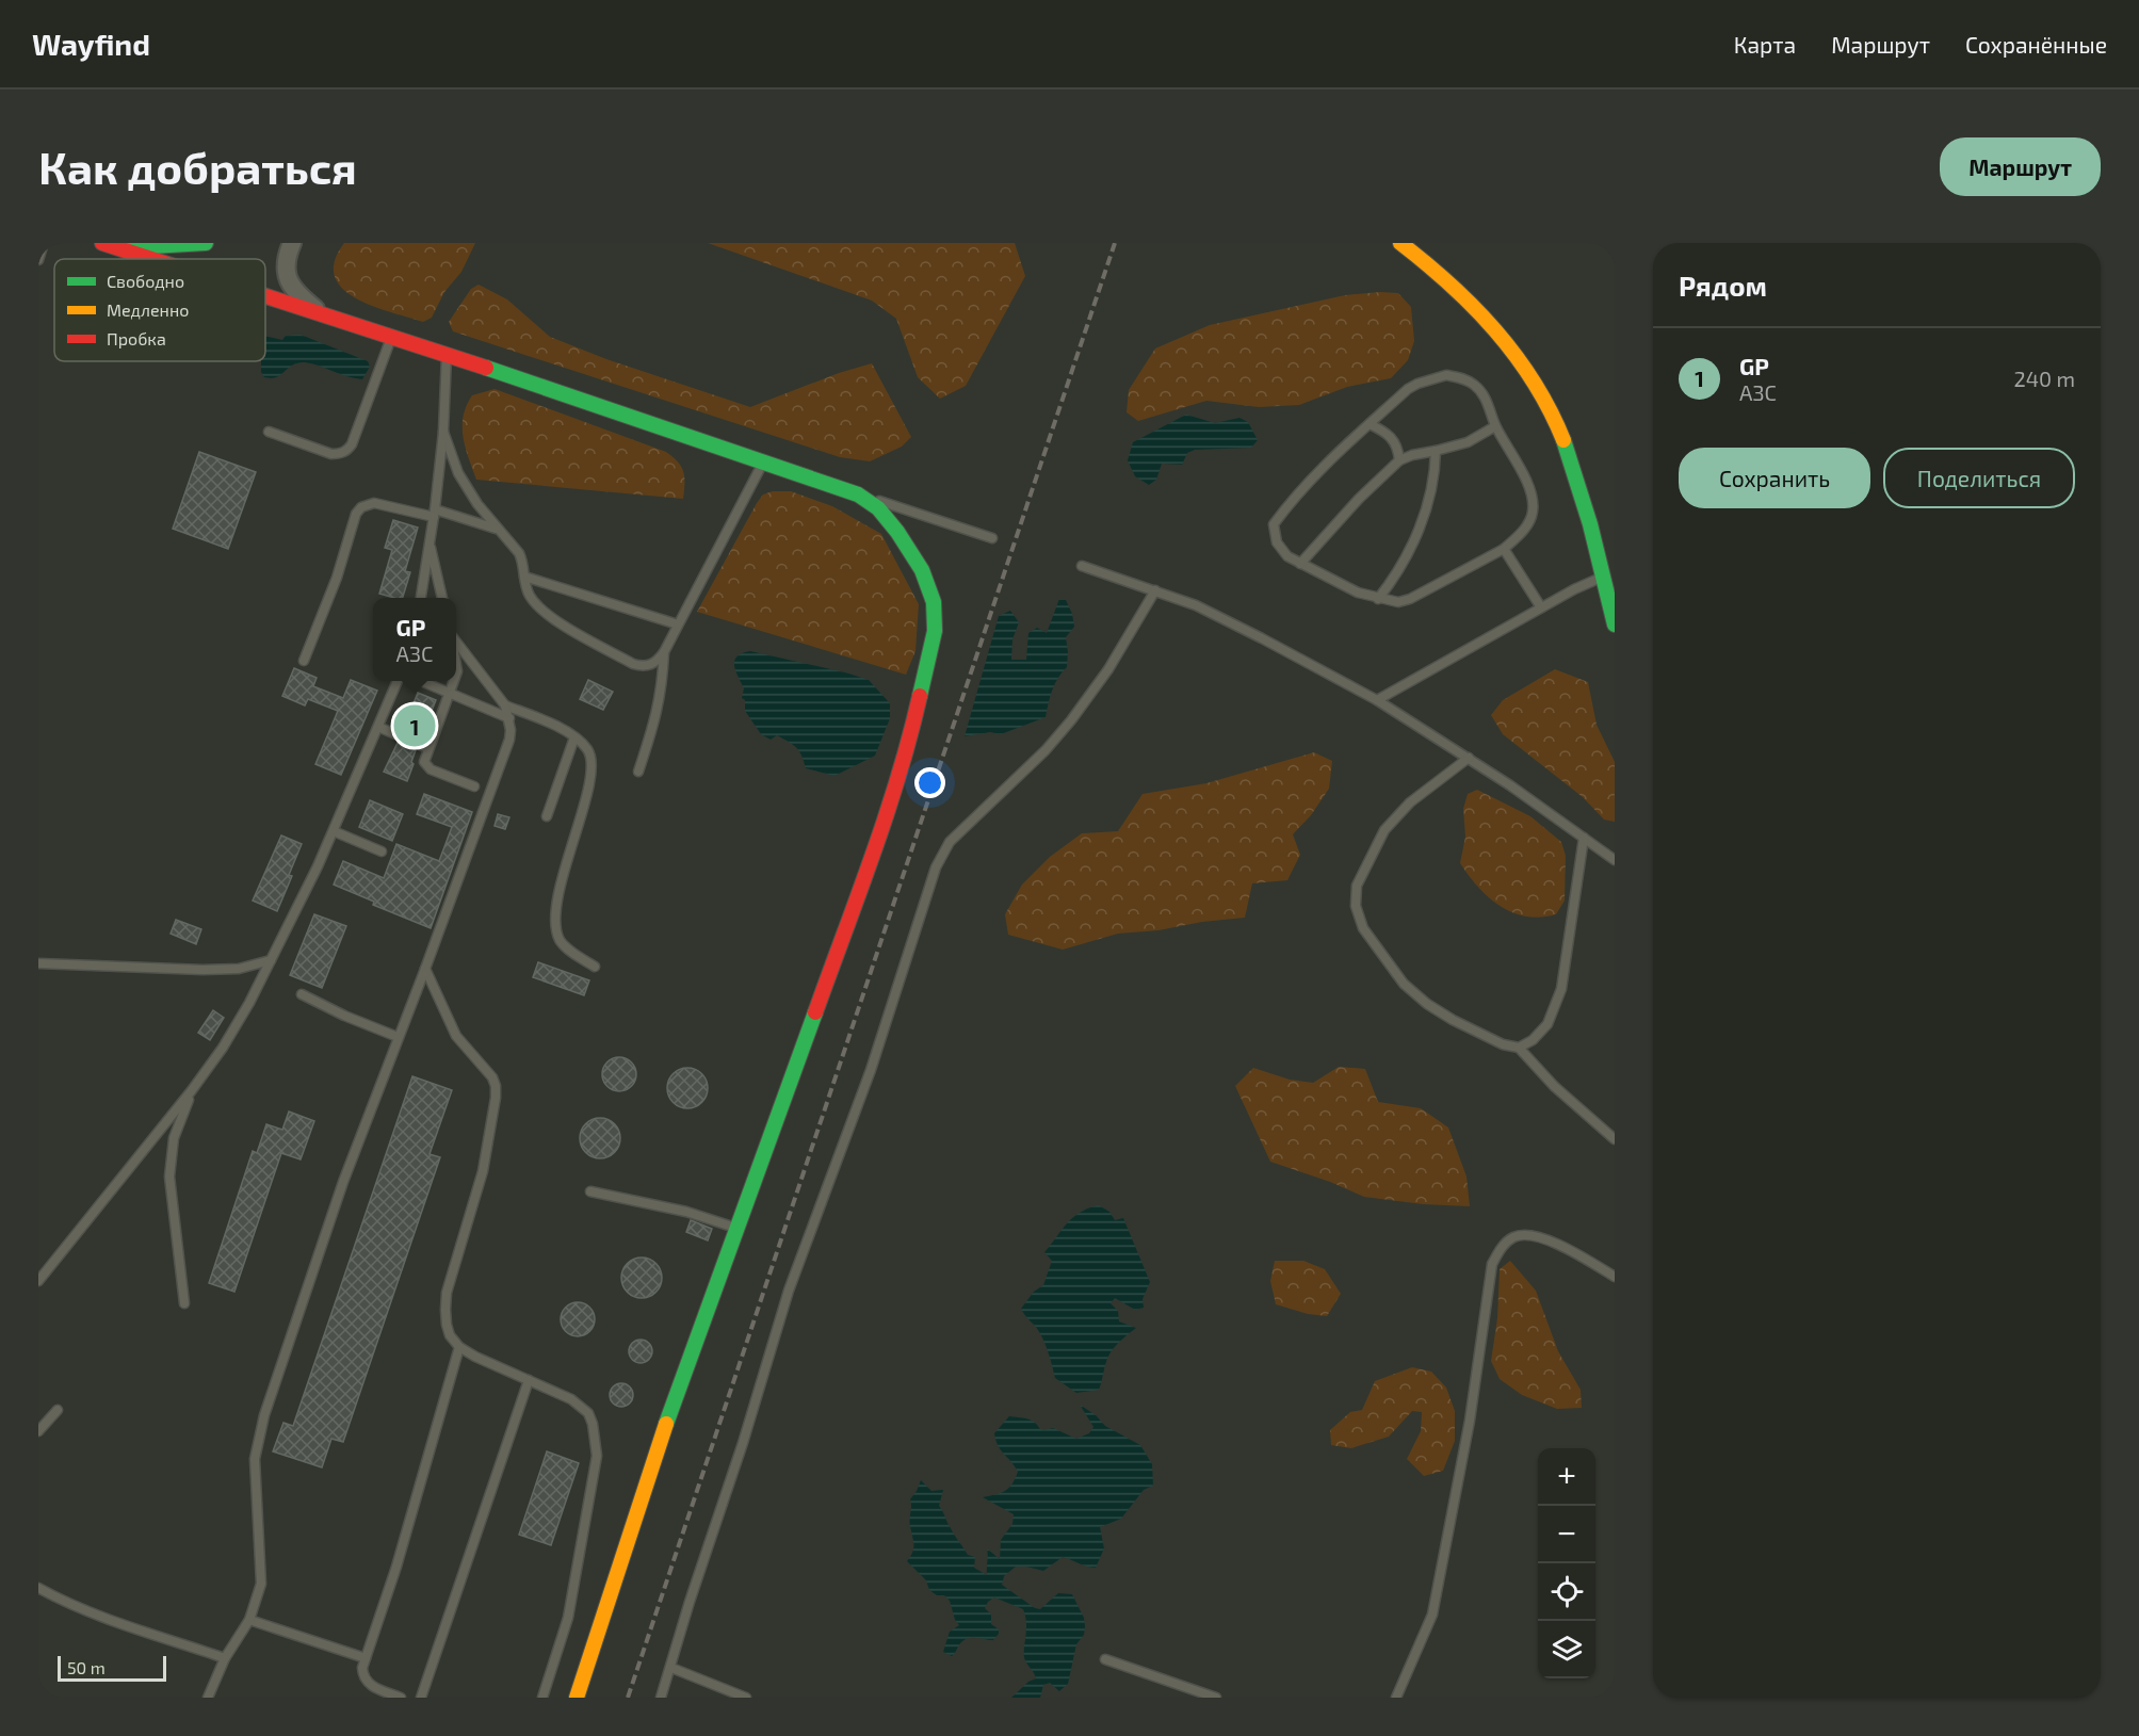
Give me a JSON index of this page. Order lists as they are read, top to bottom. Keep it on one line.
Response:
{"legend":["Свободно","Медленно","Пробка"],"scale_bar":"50 m","page":{"header":"Wayfind","nav":["Карта","Маршрут","Сохранённые"],"buttons":["Маршрут",["Сохранить","Поделиться"]],"title":"Как добраться","heading":"Рядом","list":[{"mark":"1","name":"GP","note":"АЗС","value":"240 m"}],"popup":["GP","АЗС"],"pins":"1","map_buttons":["+","−"],"scale":"50 m"}}
